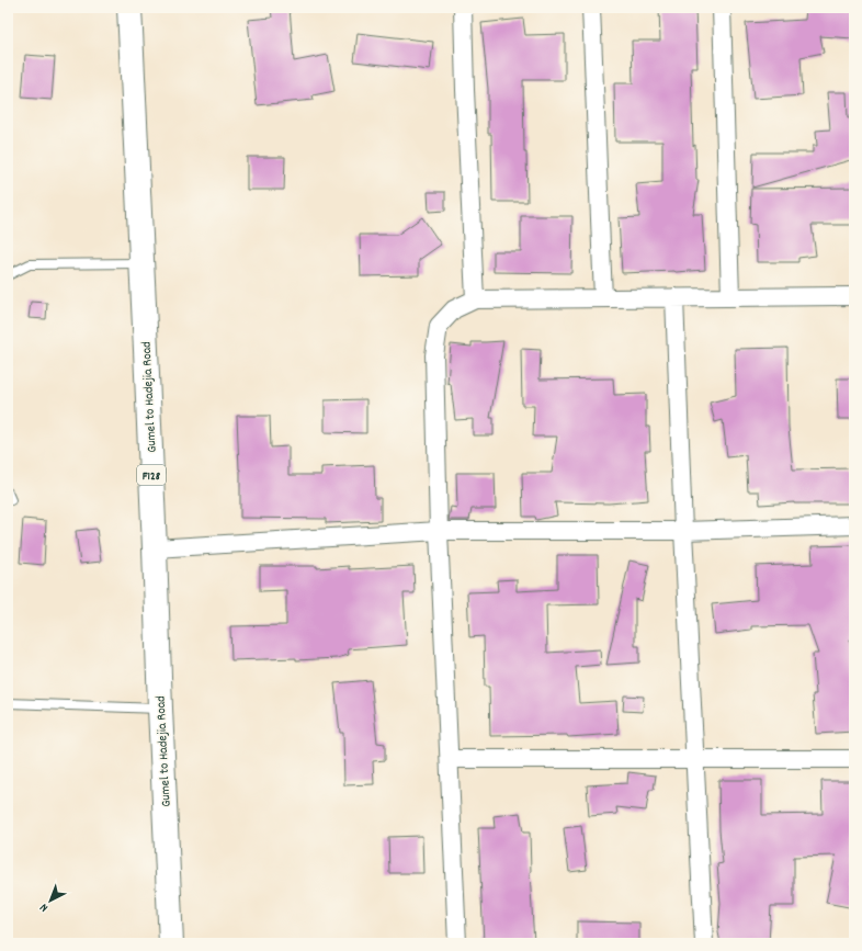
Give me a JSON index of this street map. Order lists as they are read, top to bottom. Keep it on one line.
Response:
{"streets":{"main road":["Gumel to Hadejia Road","F128"]},"north":"bottom left"}
